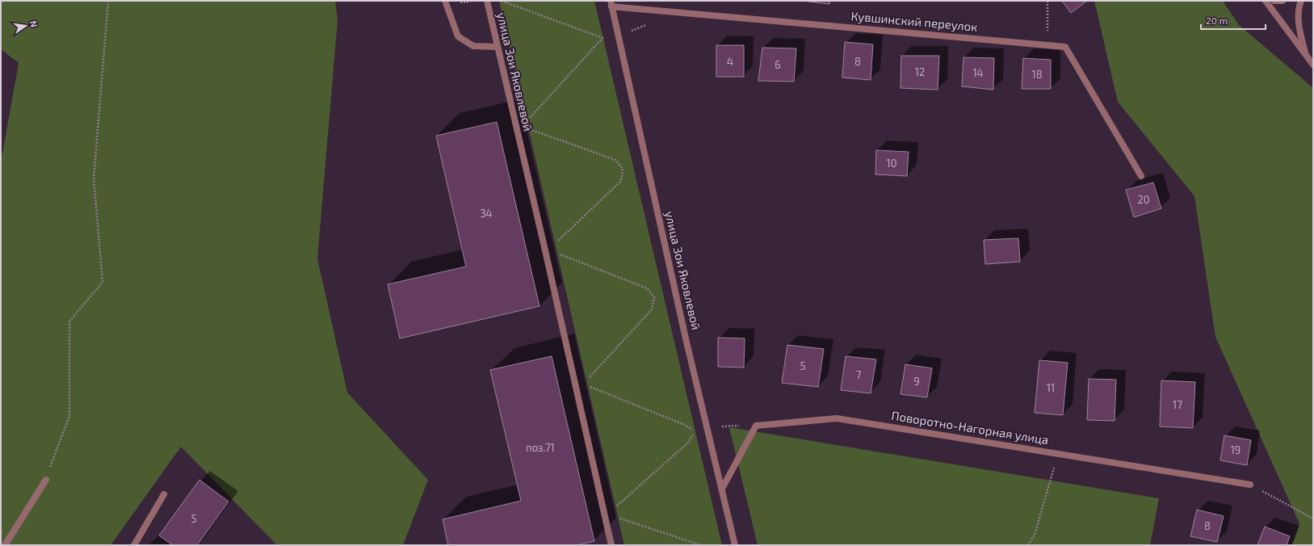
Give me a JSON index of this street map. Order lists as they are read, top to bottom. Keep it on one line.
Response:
{"streets":{"street":["Кувшинский переулок","улица Зои Яковлевой","Поворотно-Нагорная улица"]},"crossings":[["Кувшинский переулок","улица Зои Яковлевой"]],"house_numbers":["4","8","6","12","14","18","10","20","34","5","7","9","11","17","поз.71","19","5","8"],"scale_bar":"20 m","north":"right"}
